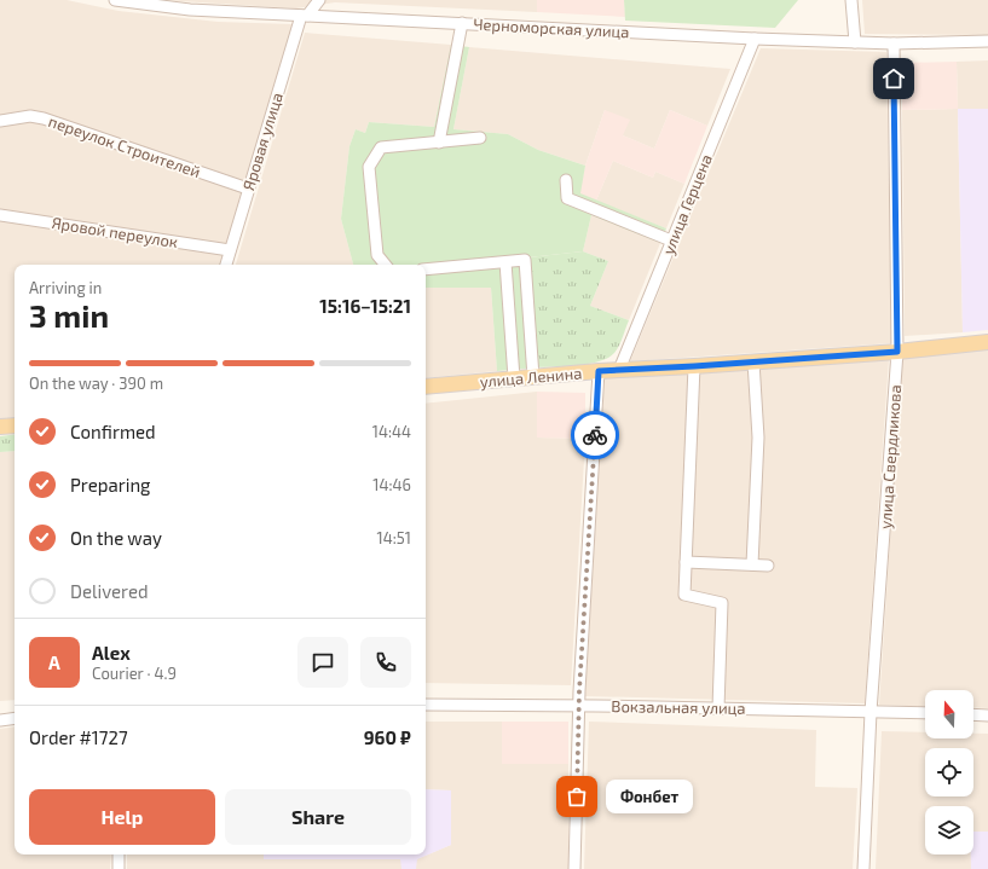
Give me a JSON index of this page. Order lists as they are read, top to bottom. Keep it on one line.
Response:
{"streets":{"main road":["улица Ленина"],"street":["Черноморская улица","Яровая улица","переулок Строителей","улица Герцена","Яровой переулок","улица Свердликова","Вокзальная улица"]},"crossings":[["Черноморская улица","Яровая улица"],["Черноморская улица","улица Герцена"],["Черноморская улица","улица Свердликова"],["Яровая улица","переулок Строителей"],["Яровая улица","Яровой переулок"],["улица Герцена","улица Ленина"],["улица Ленина","улица Свердликова"],["улица Свердликова","Вокзальная улица"]],"places":["Фонбет"],"north":"top","page":{"heading":["3 min","Arriving in","15:16–15:21"],"panel":["Alex","Courier · 4.9","Order #1727","960 ₽"],"bar":"On the way · 390 m","list":[["Confirmed","14:44"],["Preparing","14:46"],["On the way","14:51"],"Delivered"],"round":"A","bubble":"Фонбет","buttons":["Help","Share"]}}
